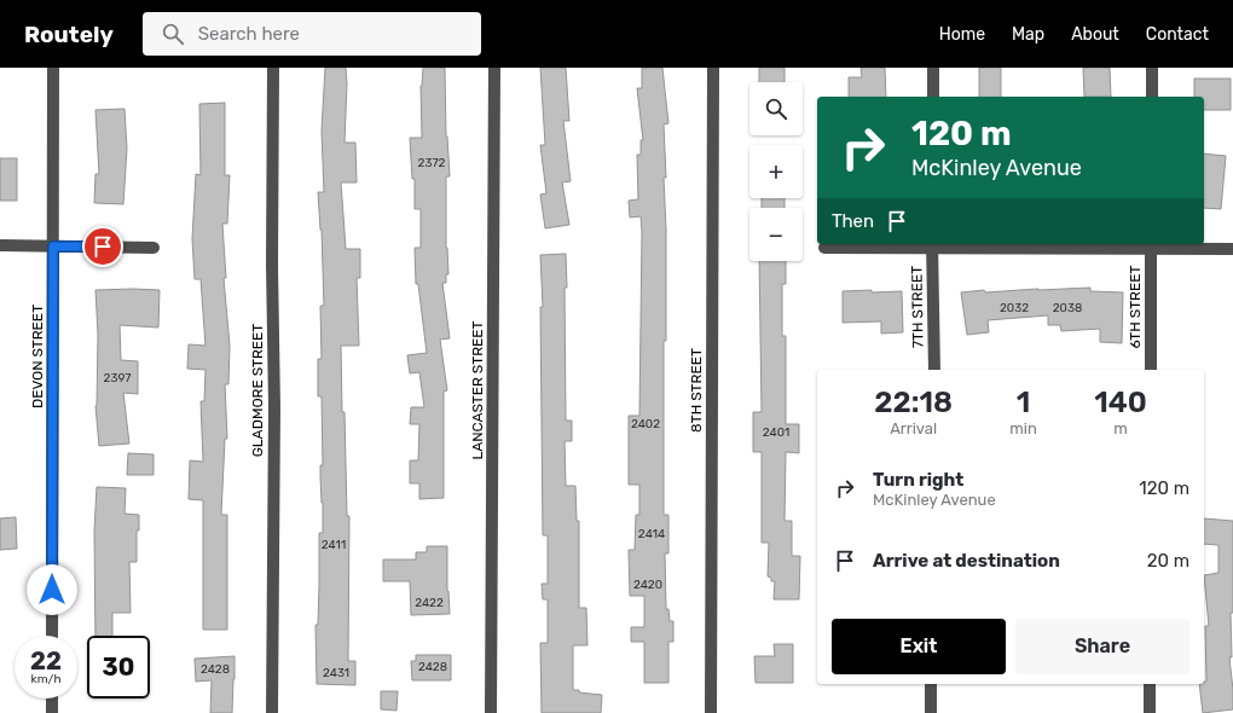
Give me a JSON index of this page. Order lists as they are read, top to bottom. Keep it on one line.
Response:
{"streets":{"street":["7TH STREET","6TH STREET","DEVON STREET","GLADMORE STREET","LANCASTER STREET","8TH STREET"]},"house_numbers":["2372","2032","2038","2397","2402","2401","2414","2411","2420","2422","2428","2428","2431"],"page":{"header":"Routely","search":"Search here","nav":["Home","Map","About","Contact"],"map_buttons":["+","−"],"turn":["120 m","McKinley Avenue"],"then":"Then","eta":["22:18","Arrival","1","min","140","m"],"list":[{"name":"Turn right","note":"McKinley Avenue","value":"120 m"},{"name":"Arrive at destination","value":"20 m"}],"buttons":["Exit","Share"],"speed":"22 km/h","limit":"30"}}
